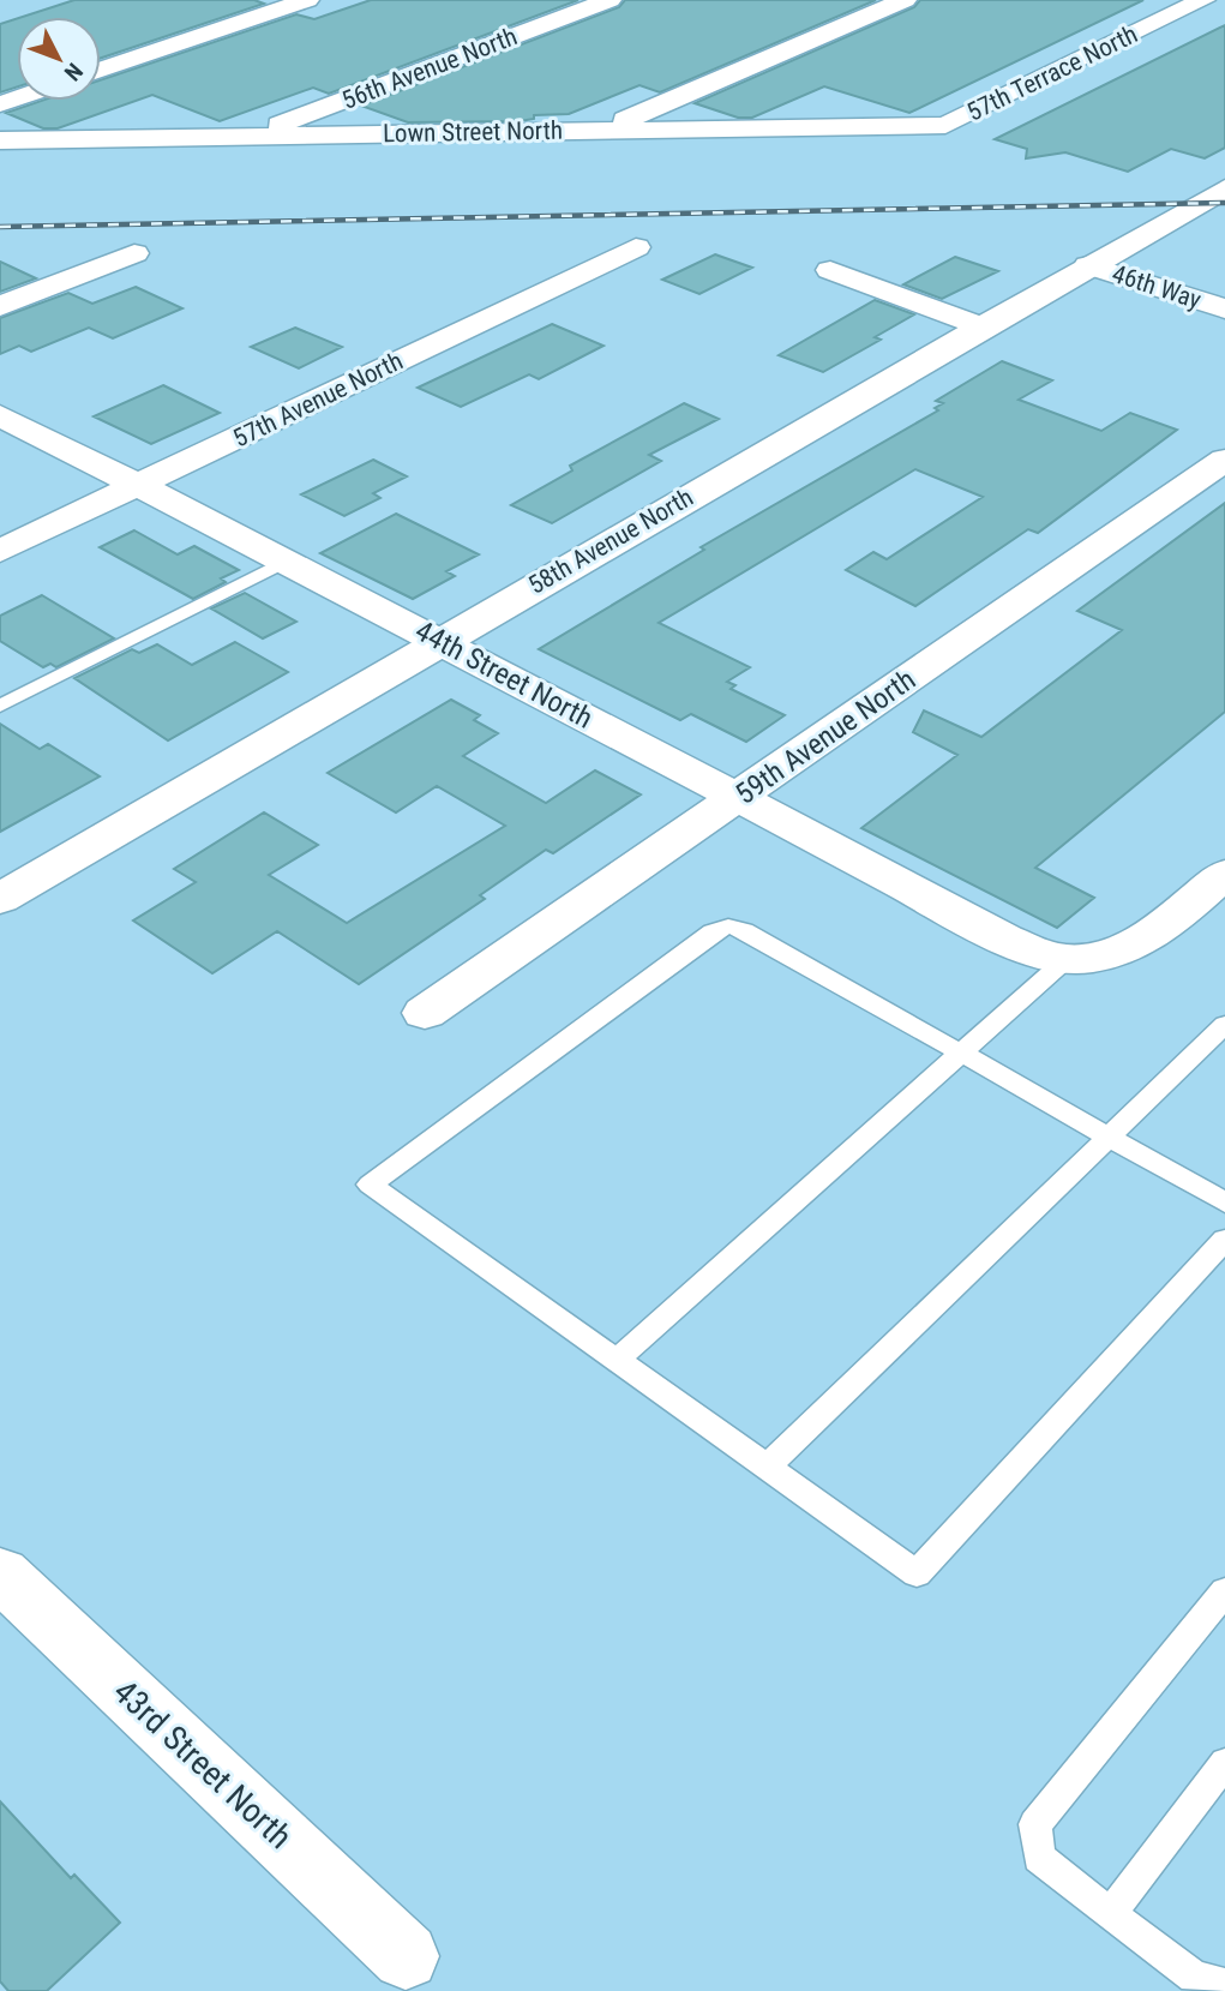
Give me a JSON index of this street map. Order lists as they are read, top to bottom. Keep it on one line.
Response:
{"streets":{"street":["56th Avenue North","57th Terrace North","Lown Street North","46th Way","57th Avenue North","58th Avenue North","44th Street North","59th Avenue North","43rd Street North"]},"crossings":[["56th Avenue North","Lown Street North"],["57th Terrace North","Lown Street North"],["46th Way","58th Avenue North"],["57th Avenue North","44th Street North"],["58th Avenue North","44th Street North"],["44th Street North","59th Avenue North"]],"north":"bottom right"}
